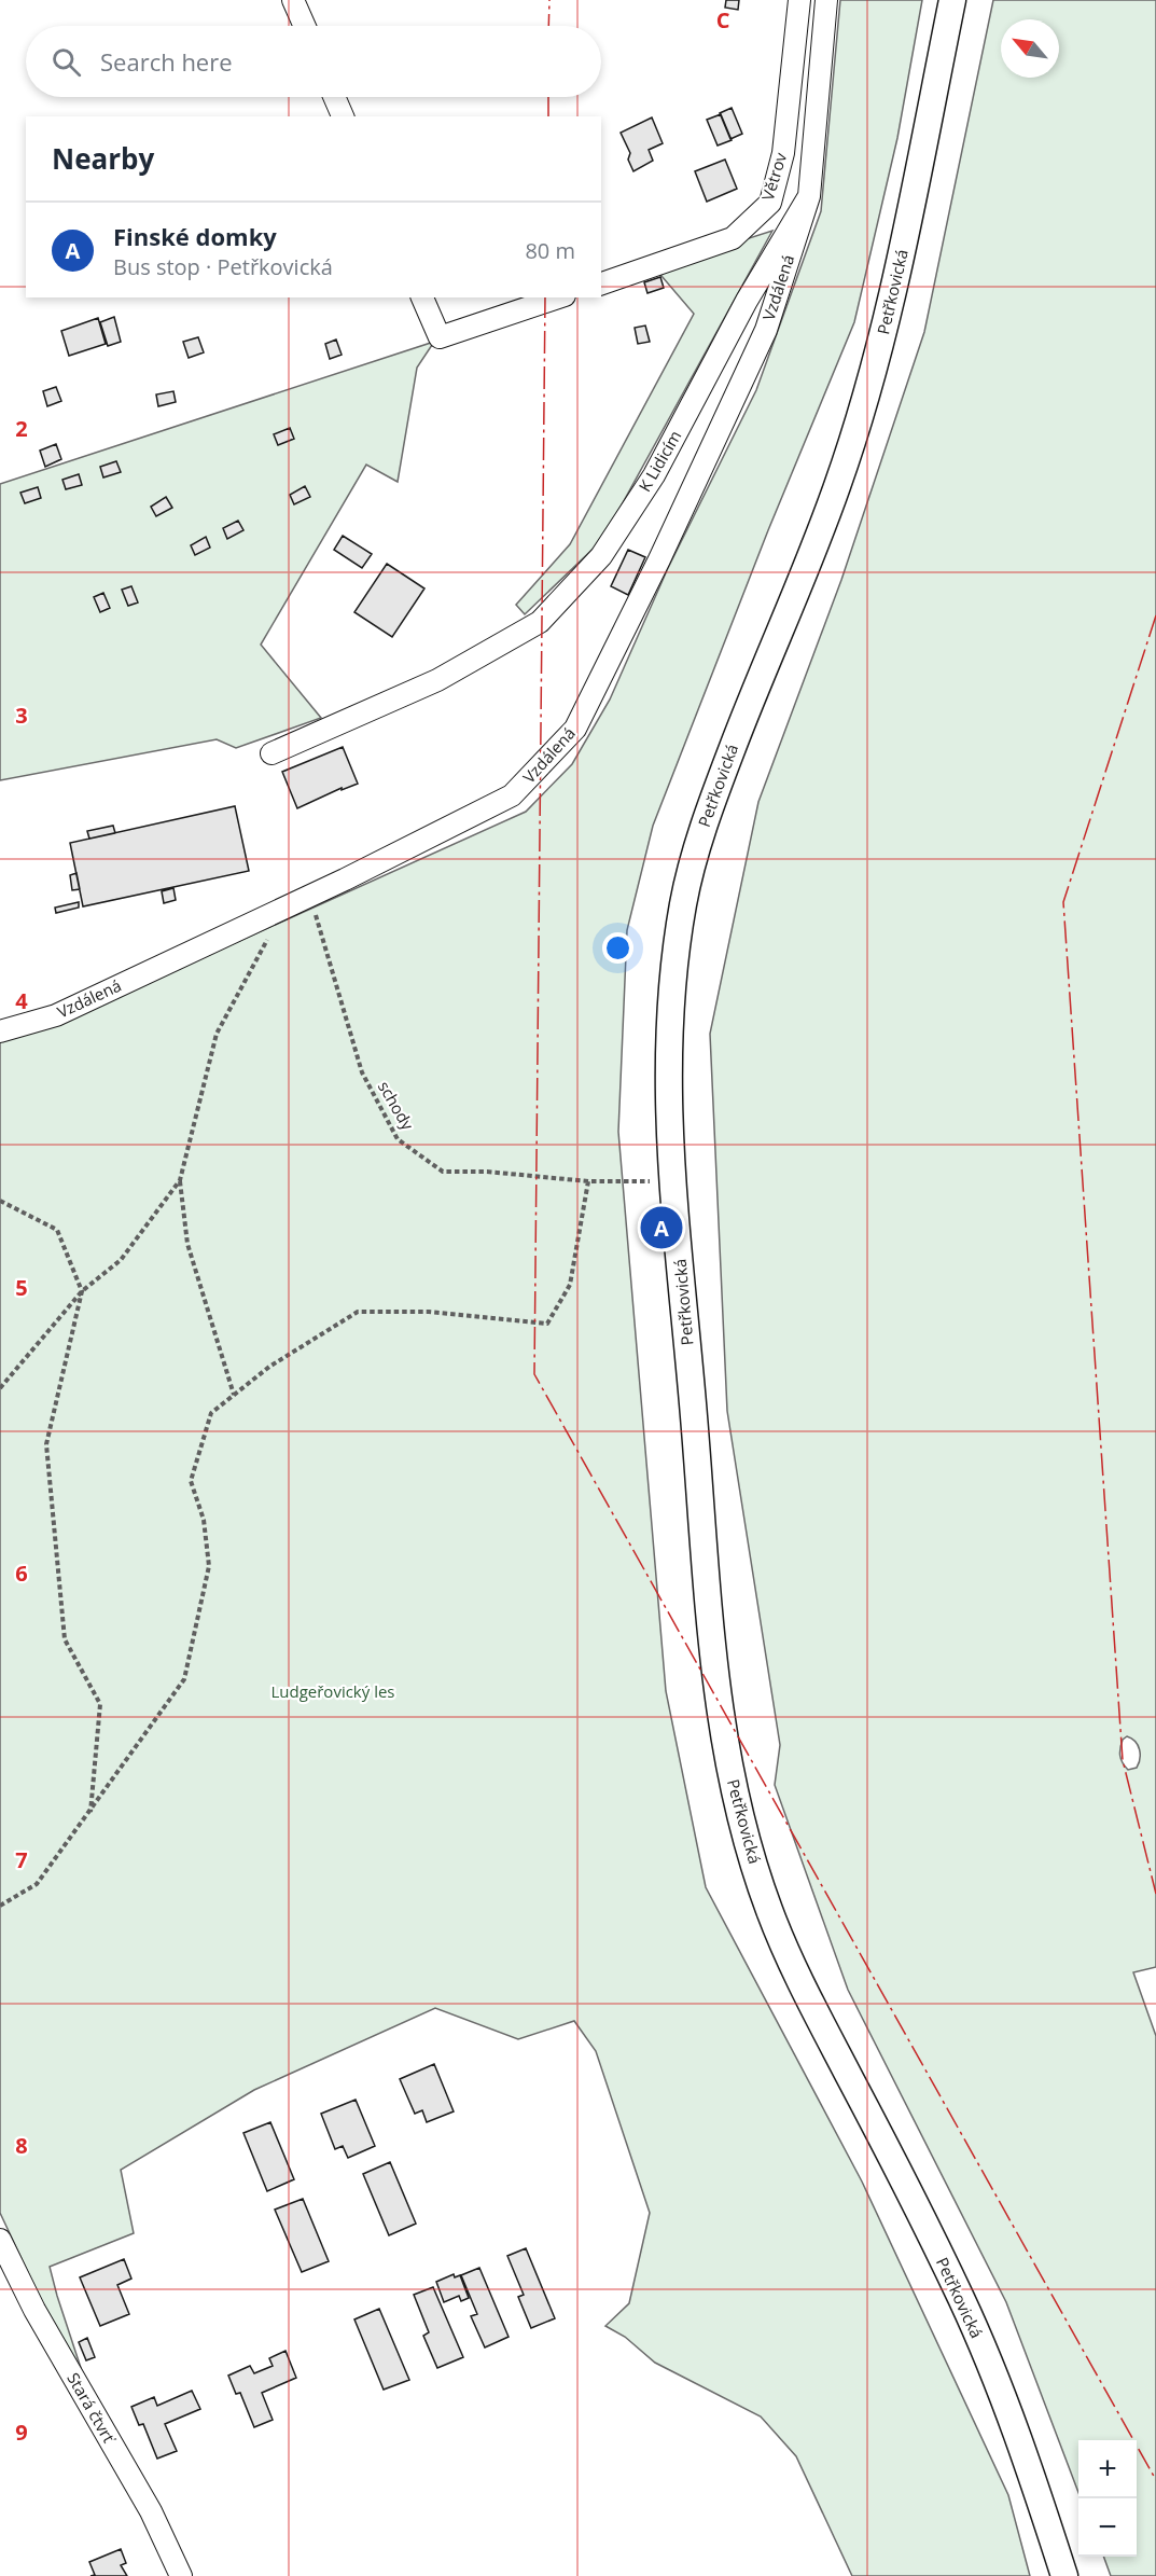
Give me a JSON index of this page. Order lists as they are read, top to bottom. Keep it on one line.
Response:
{"streets":{"street":["Větrov","Vzdálená","Petřkovická","K Lidicím","Stará čtvrť"],"path":["schody"]},"crossings":[["Vzdálená","K Lidicím"]],"parks":["Ludgeřovický les"],"north":"top left","page":{"search":"Search here","heading":"Nearby","list":[{"mark":"A","name":"Finské domky","note":"Bus stop · Petřkovická","value":"80 m"}],"pins":"A","map_buttons":["+","−"]},"grid":{"columns":["C"],"rows":["2","3","4","5","6","7","8","9"]}}
